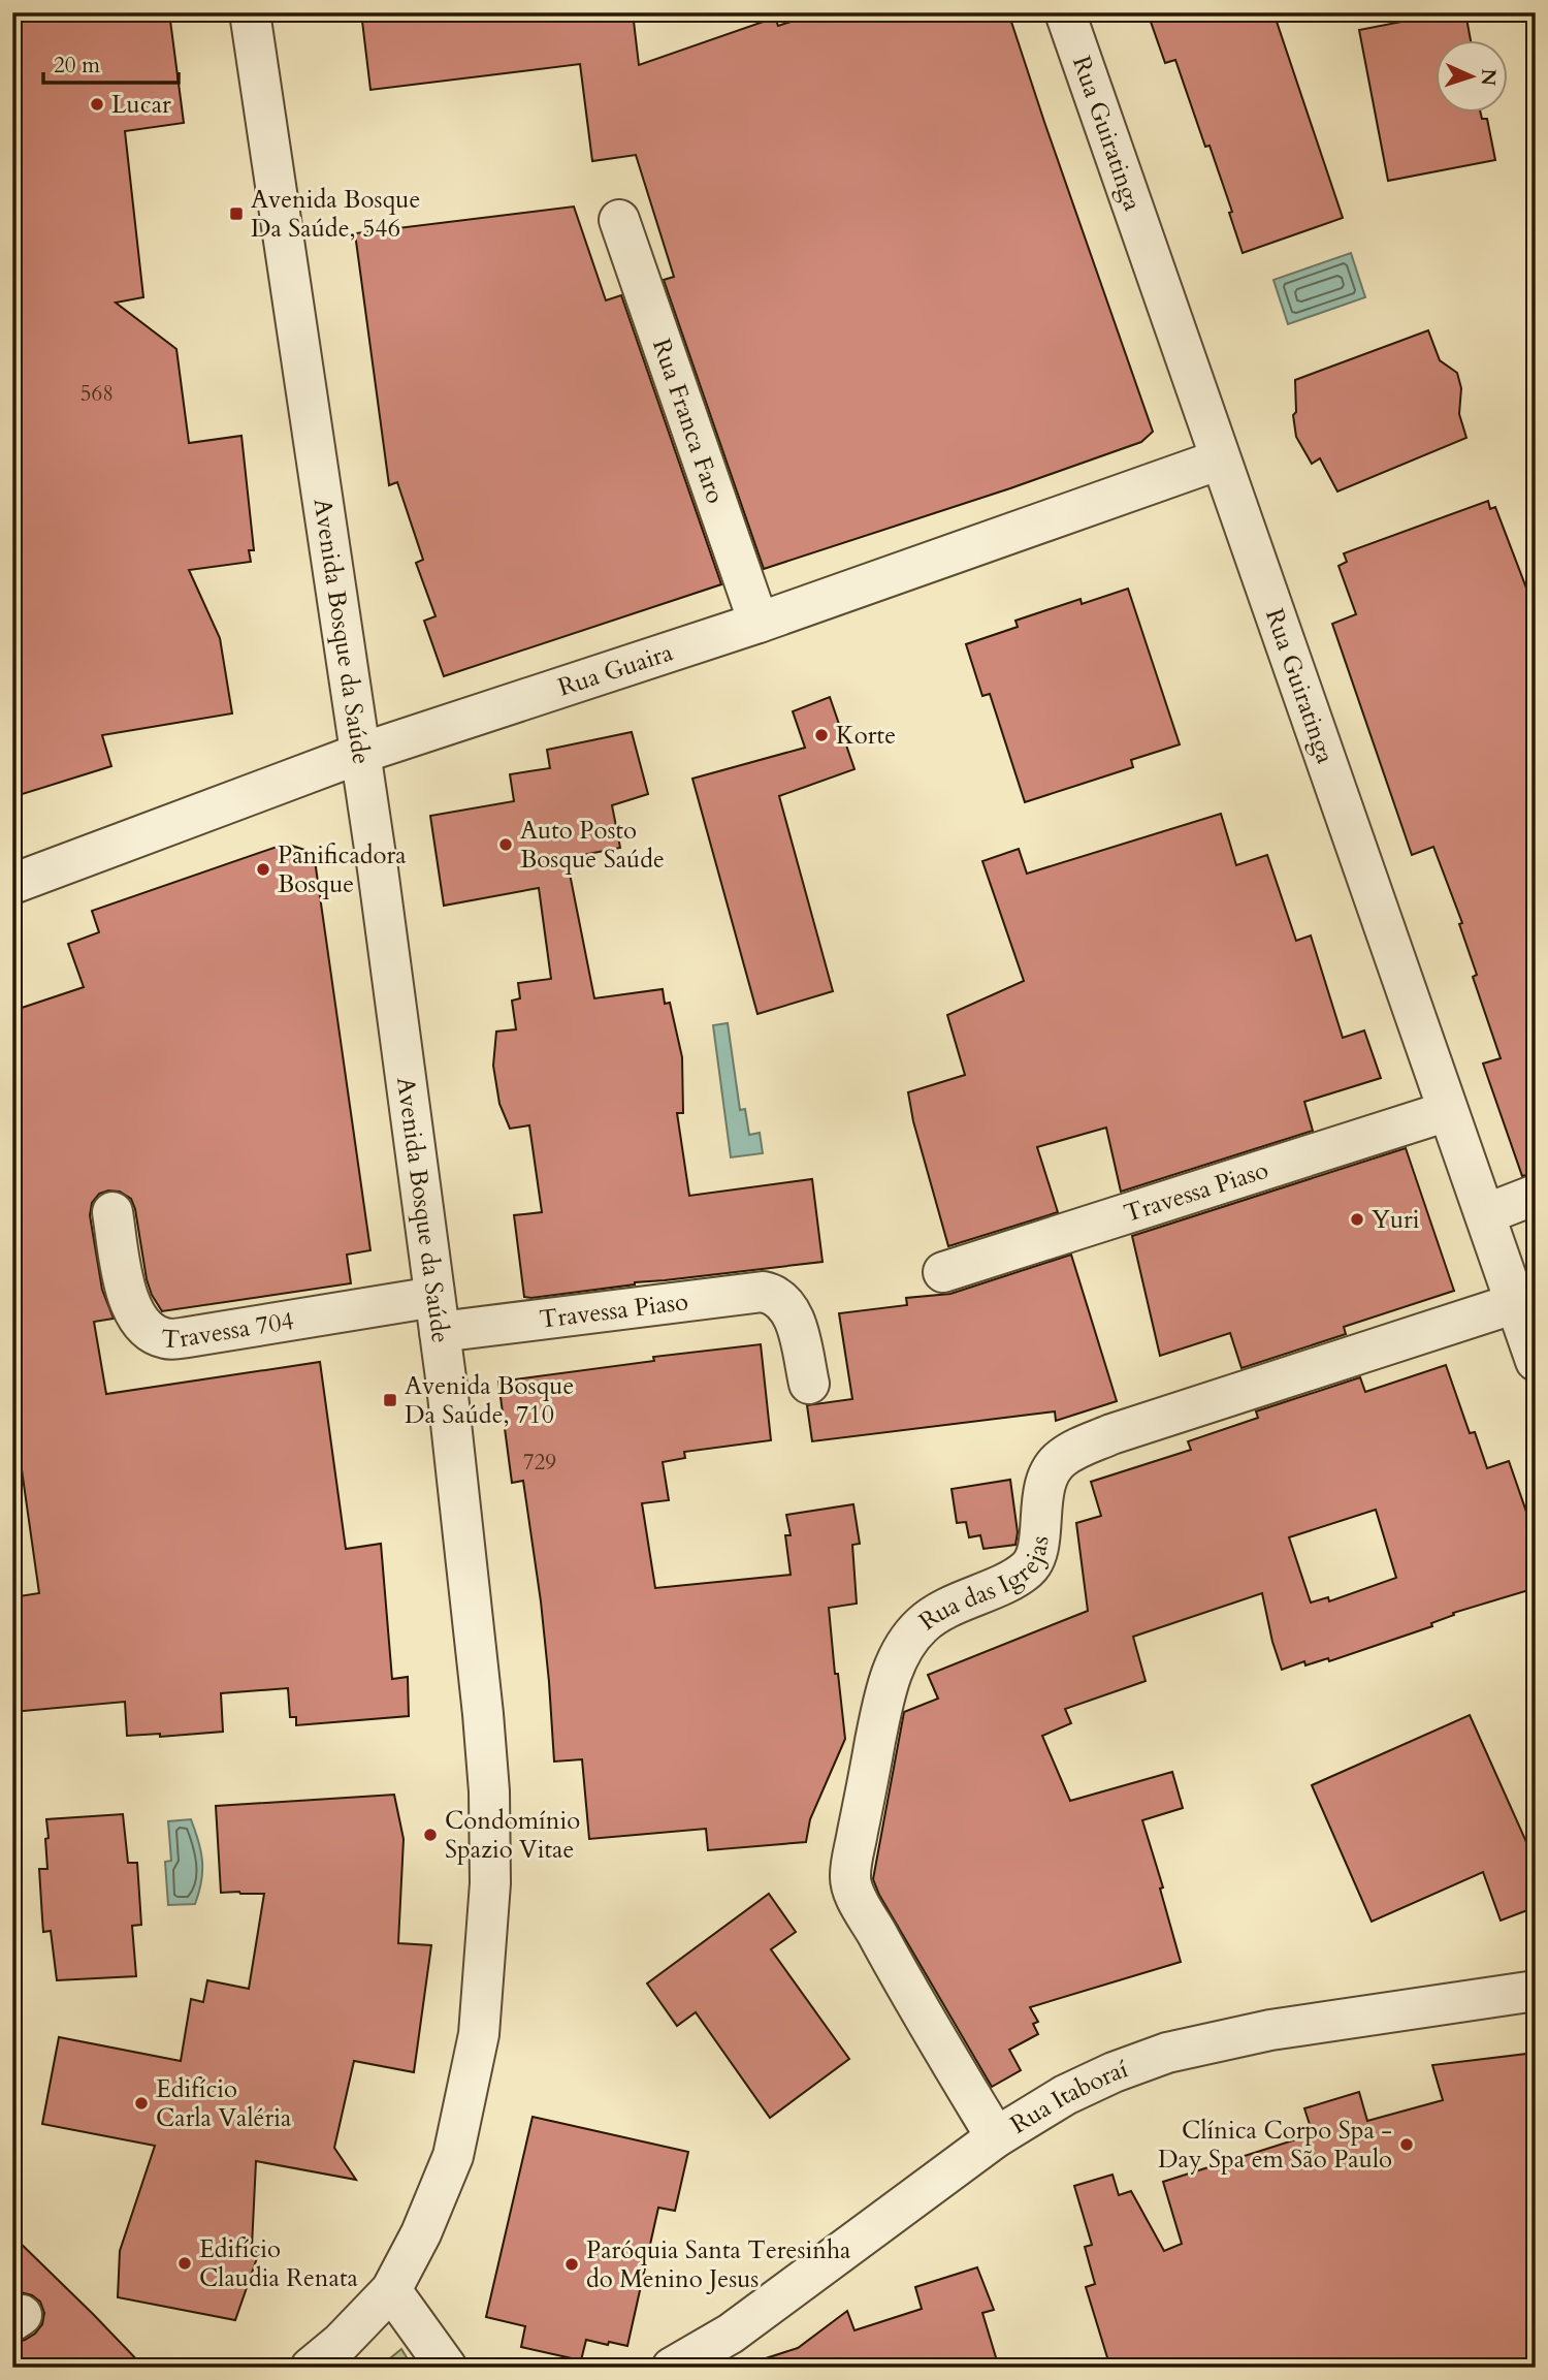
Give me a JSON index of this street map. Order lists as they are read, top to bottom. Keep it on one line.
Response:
{"streets":{"street":["Rua Guiratinga","Rua Franca Faro","Avenida Bosque da Saúde","Rua Guaira","Travessa Piaso","Travessa 704","Rua das Igrejas","Rua Itaboraí"]},"crossings":[["Rua Guiratinga","Rua Guaira"],["Rua Guiratinga","Travessa Piaso"],["Rua Guiratinga","Rua das Igrejas"],["Rua Franca Faro","Rua Guaira"],["Avenida Bosque da Saúde","Rua Guaira"],["Avenida Bosque da Saúde","Travessa Piaso"],["Avenida Bosque da Saúde","Travessa 704"],["Travessa Piaso","Travessa 704"],["Rua das Igrejas","Rua Itaboraí"]],"places":{"other":["Lucar","Korte","Auto Posto Bosque Saúde","Panificadora Bosque","Yuri","Condomínio Spazio Vitae","Edifício Carla Valéria","Clínica Corpo Spa - Day Spa em São Paulo","Edifício Claudia Renata","Paróquia Santa Teresinha do Menino Jesus"],"transit":["Avenida Bosque Da Saúde, 546","Avenida Bosque Da Saúde, 710"]},"house_numbers":["568","729"],"scale_bar":"20 m","north":"right"}
